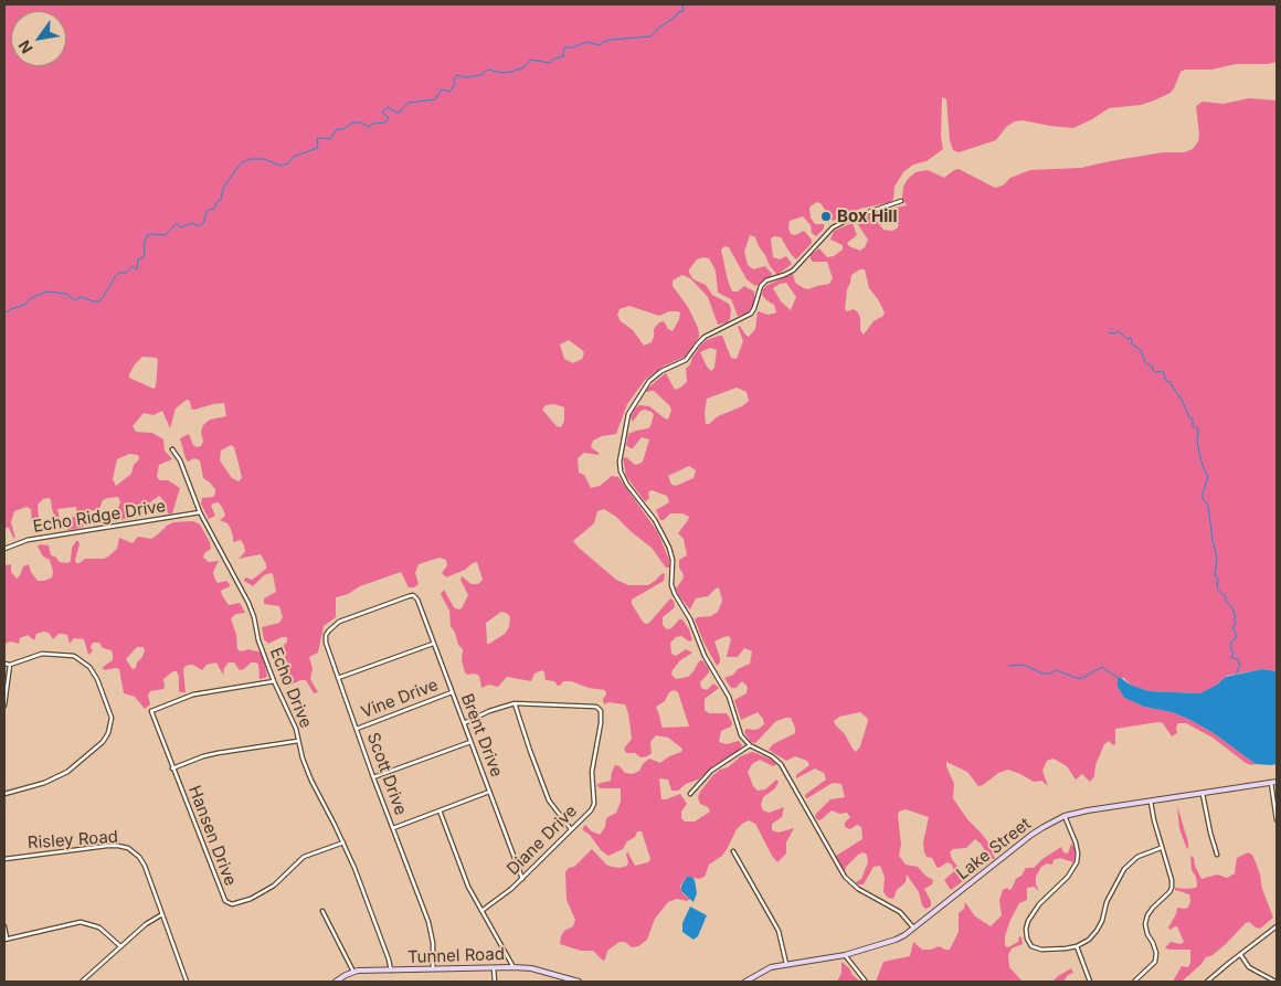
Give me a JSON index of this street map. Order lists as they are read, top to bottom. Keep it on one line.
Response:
{"streets":{"main road":["Lake Street","Tunnel Road"],"street":["Echo Ridge Drive","Echo Drive","Vine Drive","Brent Drive","Scott Drive","Hansen Drive","Risley Road","Diane Drive"]},"crossings":[["Echo Ridge Drive","Echo Drive"],["Echo Drive","Hansen Drive"],["Echo Drive","Tunnel Road"],["Vine Drive","Brent Drive"],["Vine Drive","Scott Drive"],["Brent Drive","Scott Drive"],["Brent Drive","Diane Drive"],["Scott Drive","Tunnel Road"]],"places":["Box Hill"],"north":"bottom left"}
